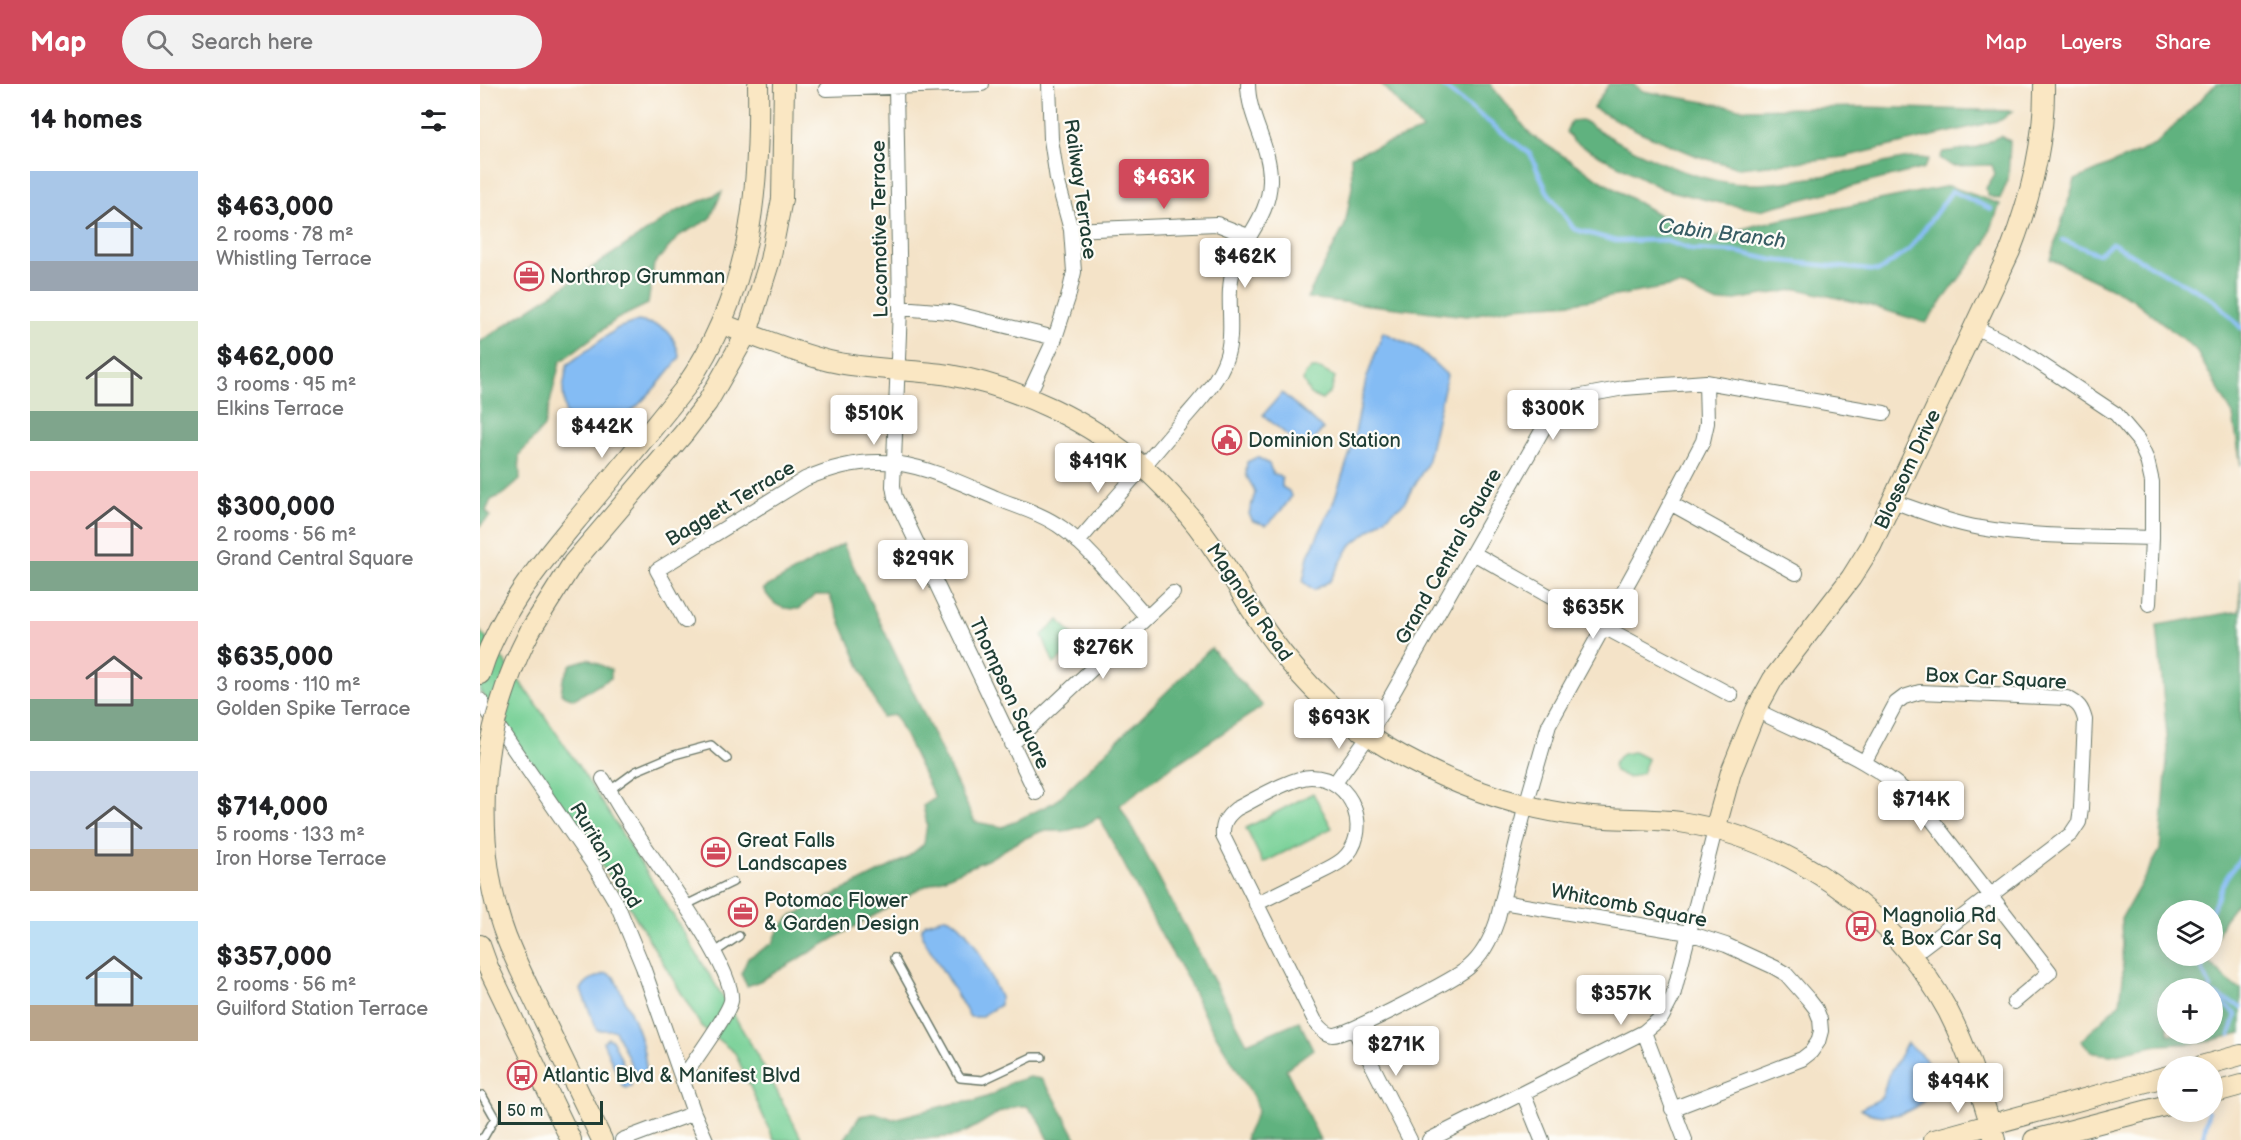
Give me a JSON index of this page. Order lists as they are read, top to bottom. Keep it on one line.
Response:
{"streets":{"main road":["Blossom Drive","Magnolia Road"],"street":["Railway Terrace","Locomotive Terrace","Baggett Terrace","Grand Central Square","Box Car Square","Thompson Square","Ruritan Road","Whitcomb Square"]},"crossings":[["Railway Terrace","Magnolia Road"],["Locomotive Terrace","Magnolia Road"],["Locomotive Terrace","Thompson Square"],["Blossom Drive","Magnolia Road"],["Baggett Terrace","Thompson Square"],["Grand Central Square","Magnolia Road"],["Magnolia Road","Box Car Square"],["Magnolia Road","Thompson Square"]],"water":["Cabin Branch"],"places":{"office":["Northrop Grumman","Great Falls Landscapes","Potomac Flower & Garden Design"],"public building":["Dominion Station"],"bus stop":["Magnolia Rd & Box Car Sq","Atlantic Blvd & Manifest Blvd"]},"scale_bar":"50 m","page":{"header":"Map","search":"Search here","nav":["Map","Layers","Share"],"heading":"14 homes","list":[{"name":"$463,000","note":"2 rooms · 78 m² · Whistling Terrace"},{"name":"$462,000","note":"3 rooms · 95 m² · Elkins Terrace"},{"name":"$300,000","note":"2 rooms · 56 m² · Grand Central Square"},{"name":"$635,000","note":"3 rooms · 110 m² · Golden Spike Terrace"},{"name":"$714,000","note":"5 rooms · 133 m² · Iron Horse Terrace"},{"name":"$357,000","note":"2 rooms · 56 m² · Guilford Station Terrace"}],"price":["$463K","$462K","$300K","$510K","$442K","$419K","$299K","$635K","$276K","$693K","$714K","$357K","$271K","$494K"],"map_buttons":["+","−"],"scale":"50 m"}}
